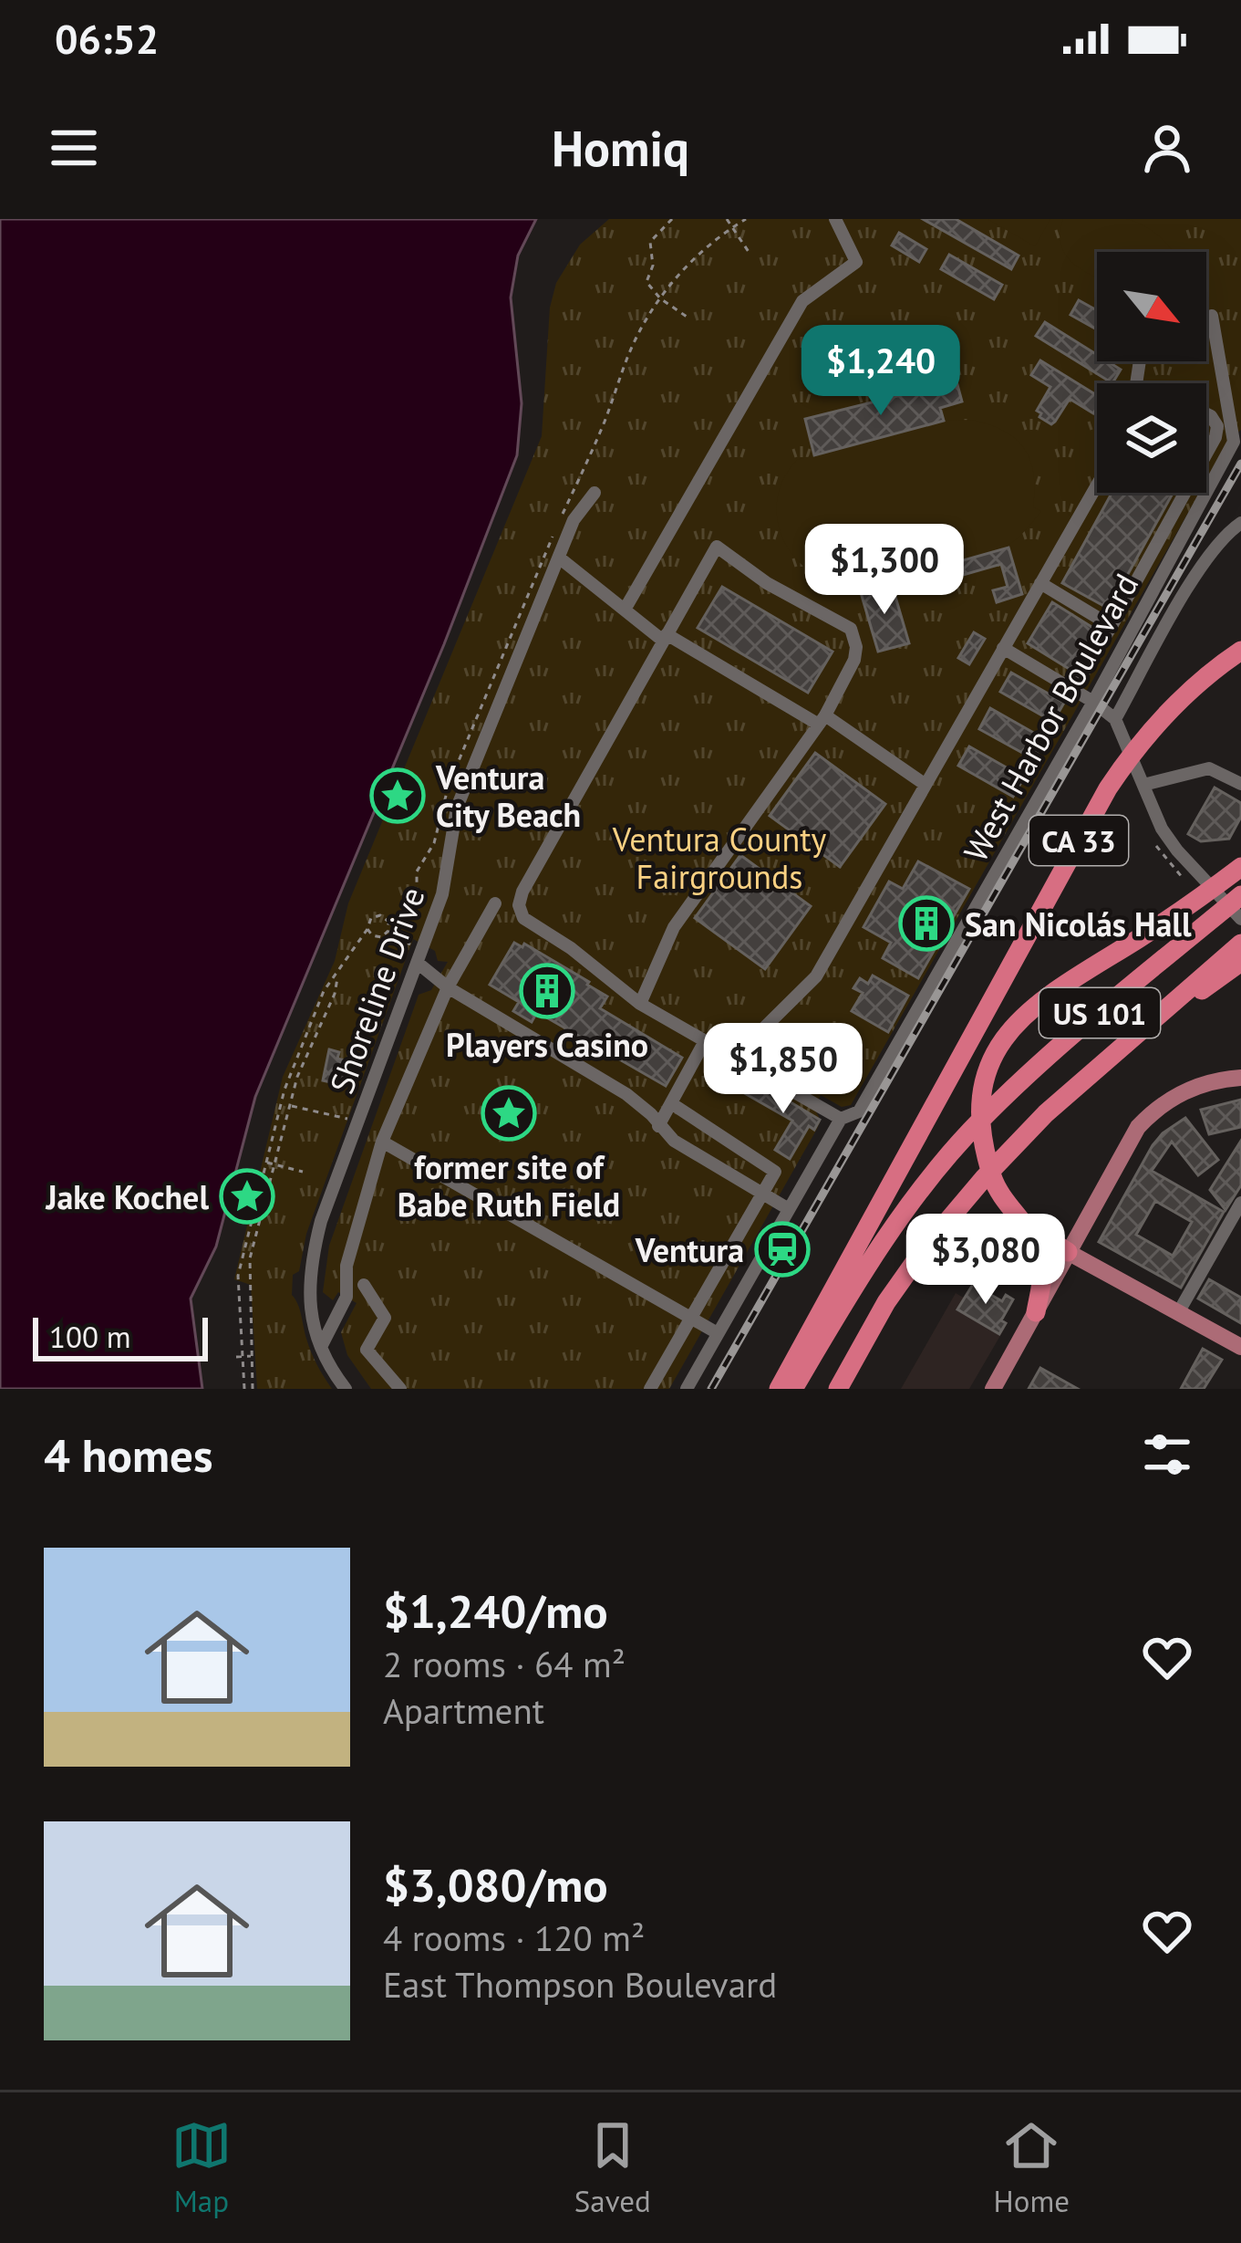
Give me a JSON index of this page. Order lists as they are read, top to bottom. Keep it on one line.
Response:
{"streets":{"highway":["CA 33","US 101"],"street":["West Harbor Boulevard","Shoreline Drive"]},"parks":["Ventura County Fairgrounds"],"places":{"place":["Ventura City Beach","former site of Babe Ruth Field","Jake Kochel"],"building":["San Nicolás Hall","Players Casino"],"station":["Ventura"]},"scale_bar":"100 m","north":"bottom right","page":{"status":"06:52","header":"Homiq","price":["$1,240","$1,300","$1,850","$3,080"],"scale":"100 m","heading":"4 homes","list":[{"name":"$1,240/mo","note":"2 rooms · 64 m² · Apartment"},{"name":"$3,080/mo","note":"4 rooms · 120 m² · East Thompson Boulevard"}],"tabs":["Map","Saved","Home"]}}
